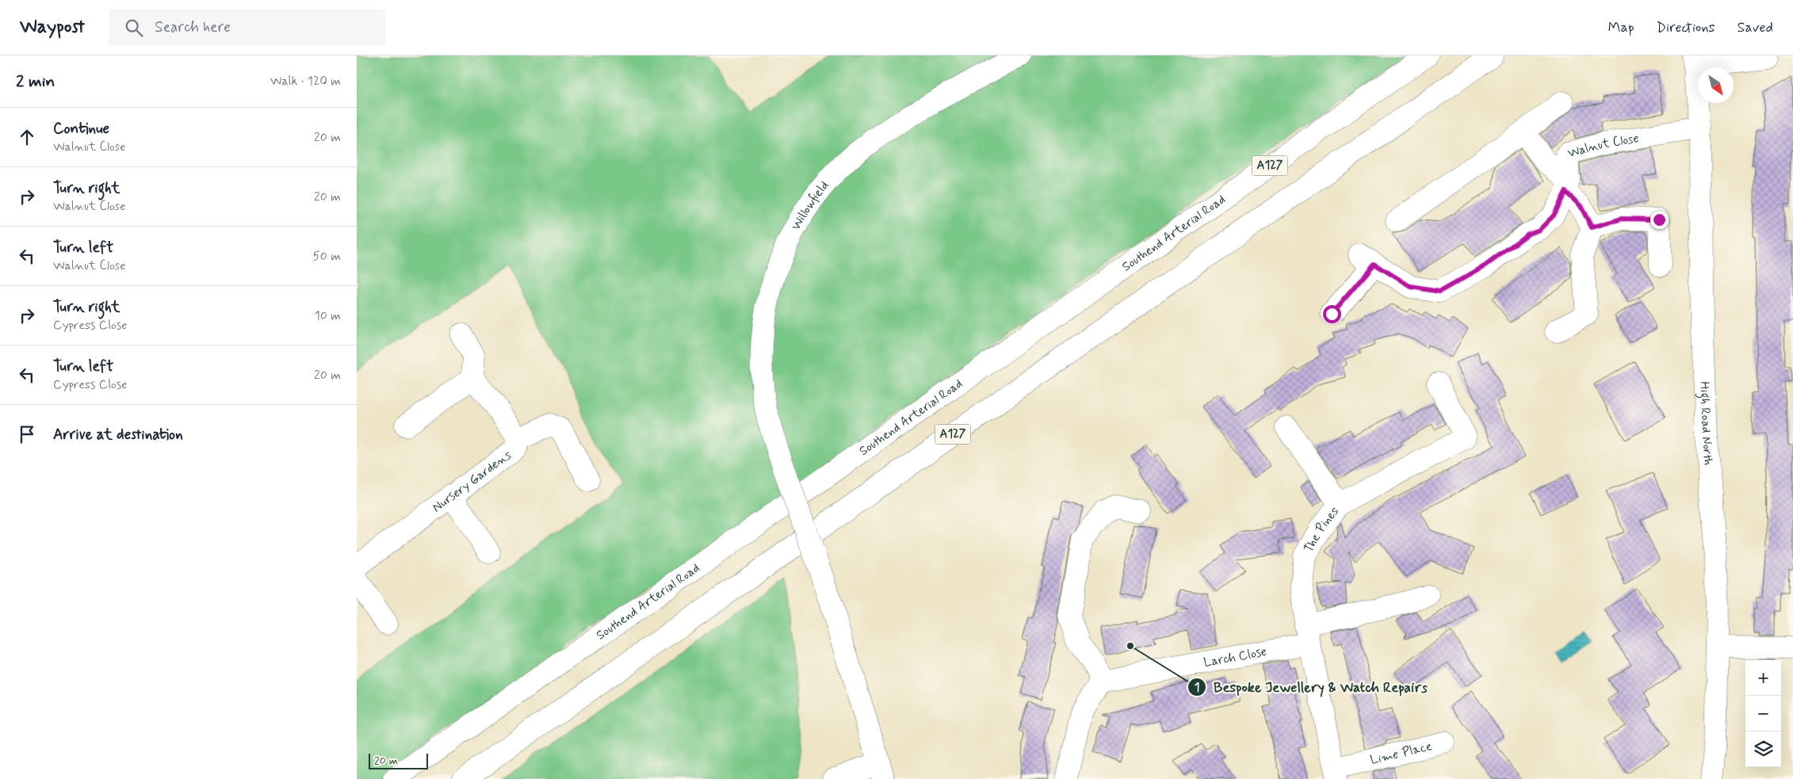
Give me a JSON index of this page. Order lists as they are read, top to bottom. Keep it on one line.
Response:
{"streets":{"main road":["Walnut Close","A127","Willowfield","Southend Arterial Road","High Road North","Nursery Gardens","The Pines","Larch Close","Lime Place"]},"crossings":[["Walnut Close","High Road North"],["The Pines","Larch Close"],["The Pines","Lime Place"]],"places":["Bespoke Jewellery & Watch Repairs"],"scale_bar":"20 m","north":"bottom right","page":{"header":"Waypost","search":"Search here","nav":["Map","Directions","Saved"],"heading":["2 min","Walk · 120 m"],"list":[["Continue","Walnut Close","20 m"],["Turn right","Walnut Close","20 m"],["Turn left","Walnut Close","50 m"],["Turn right","Cypress Close","10 m"],["Turn left","Cypress Close","20 m"],"Arrive at destination"],"map_buttons":["+","−"],"scale":"20 m"}}
